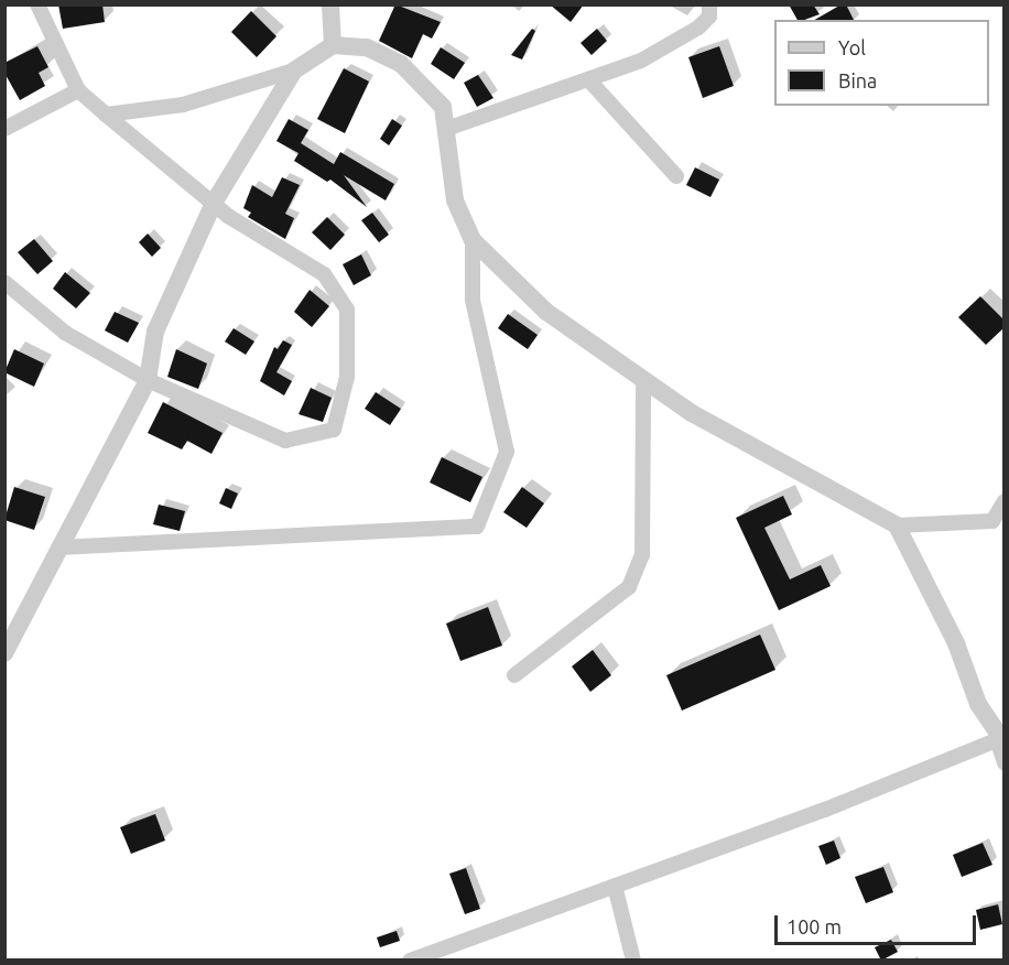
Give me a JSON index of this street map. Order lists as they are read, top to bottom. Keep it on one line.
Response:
{"legend":["Yol","Bina"],"scale_bar":"100 m"}
